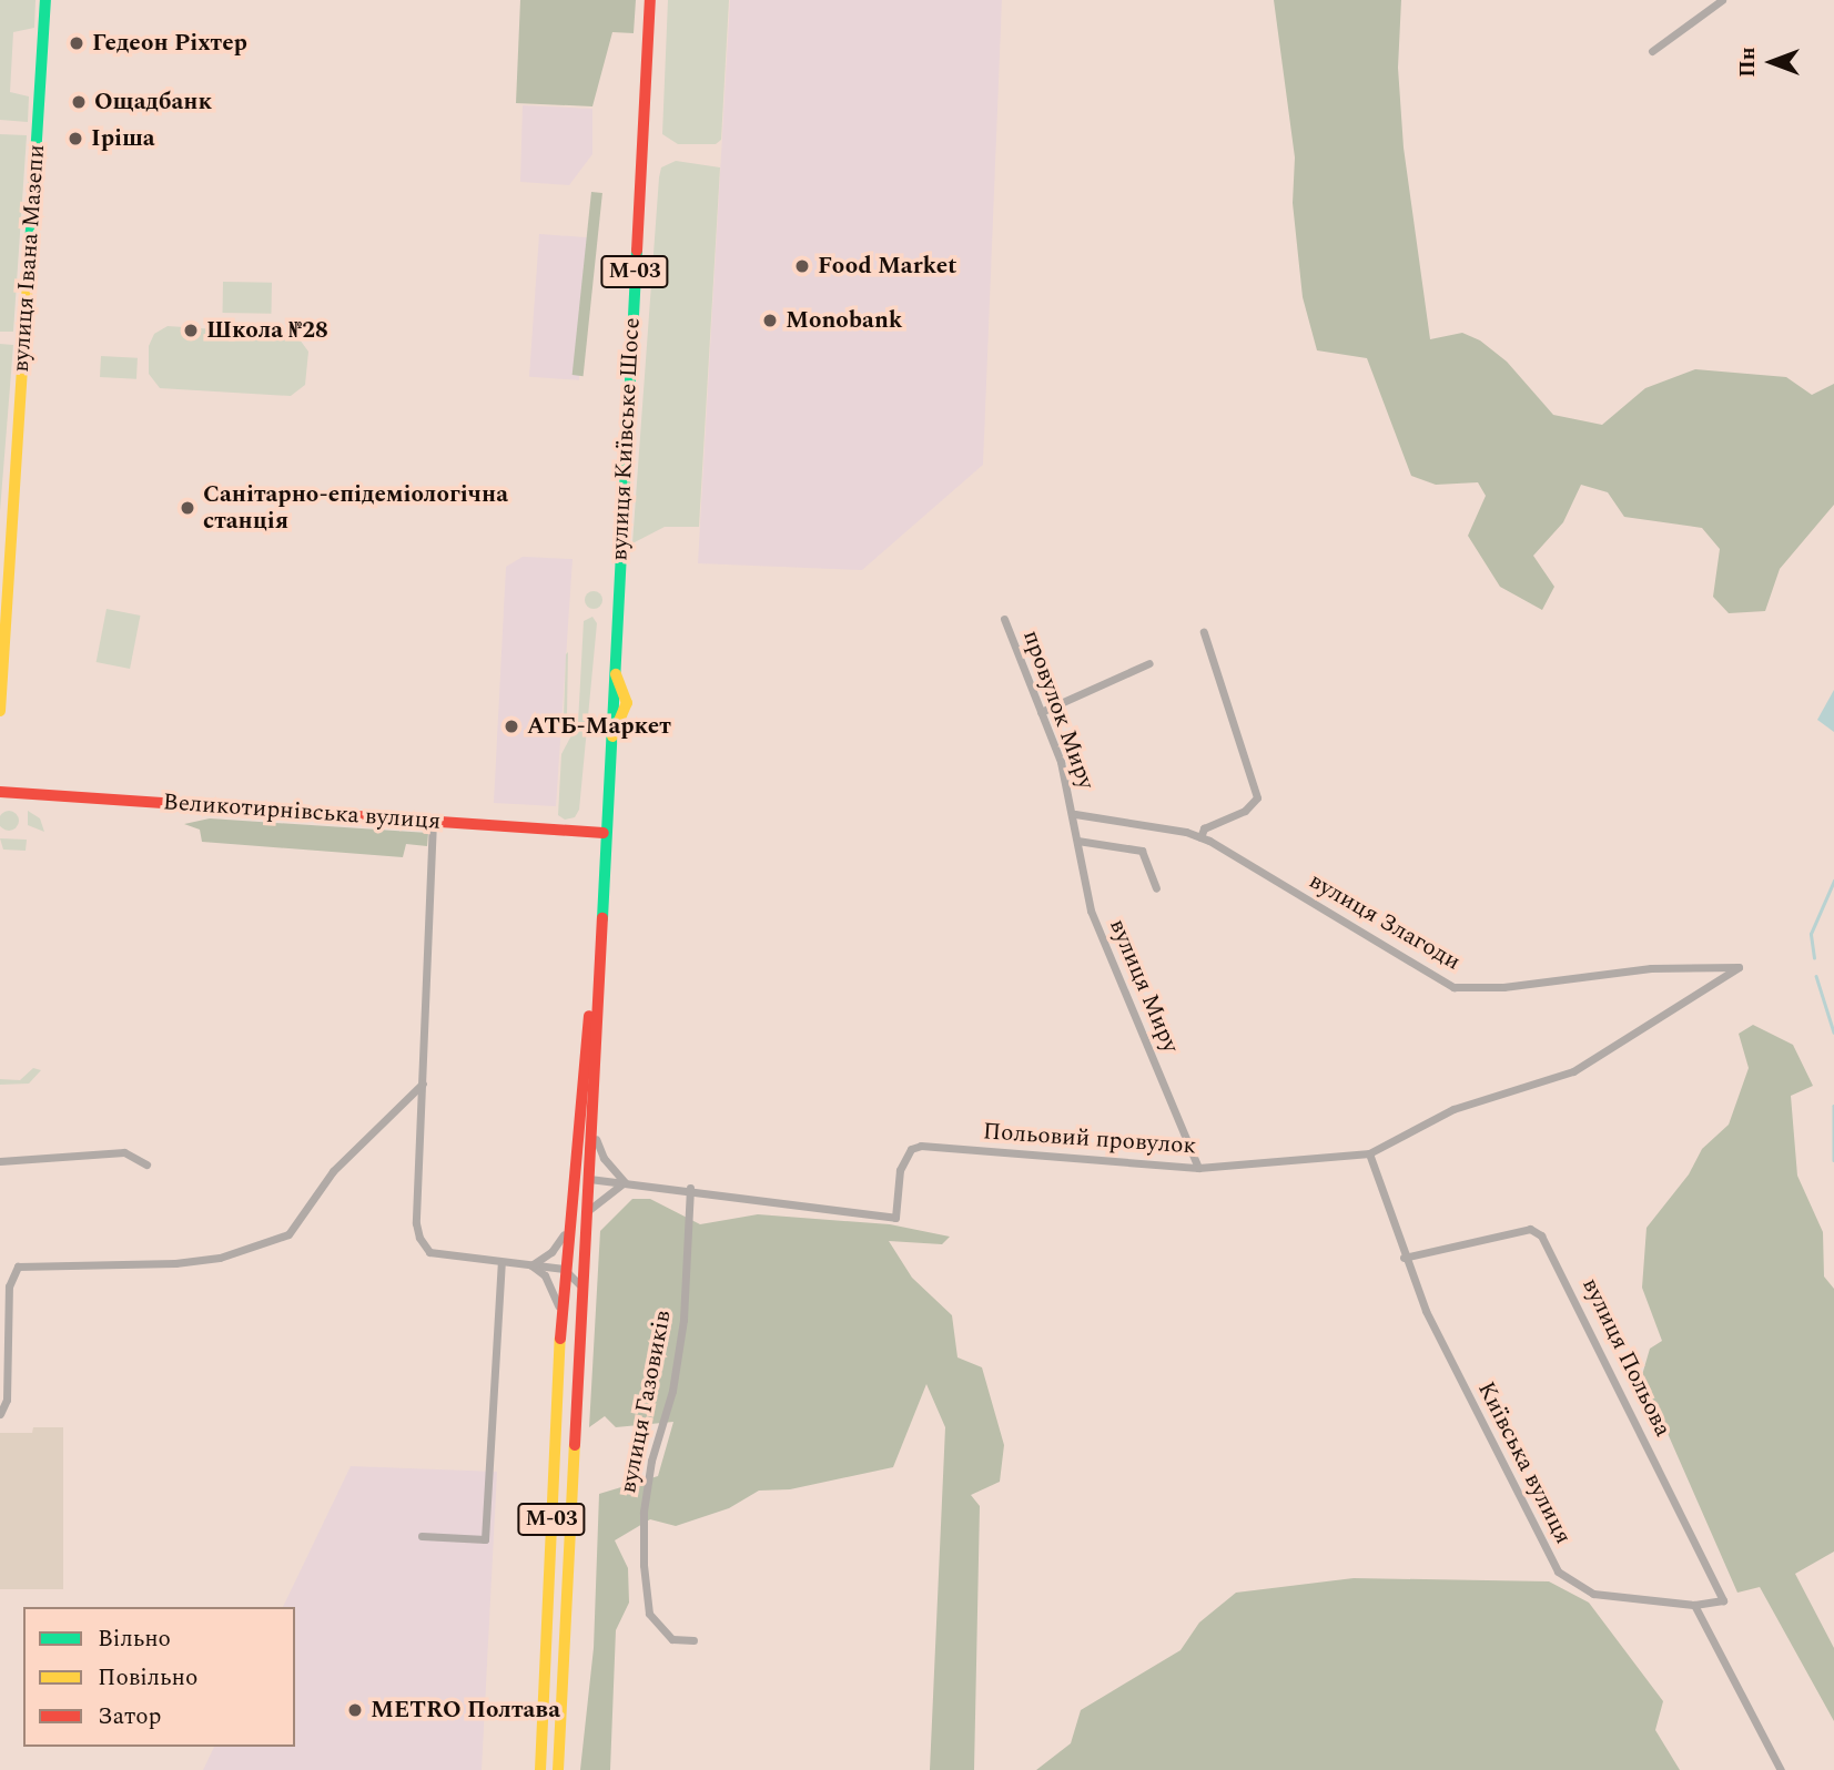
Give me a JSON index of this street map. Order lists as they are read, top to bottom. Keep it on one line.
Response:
{"streets":{"main road":["вулиця Івана Мазепи","М-03","вулиця Київське Шосе","Великотирнівська вулиця"],"street":["провулок Миру","вулиця Злагоди","вулиця Миру","Польовий провулок","вулиця Польова","вулиця Газовиків","Київська вулиця"]},"crossings":[["М-03","вулиця Київське Шосе"],["М-03","Великотирнівська вулиця"],["М-03","Польовий провулок"],["вулиця Київське Шосе","Великотирнівська вулиця"],["провулок Миру","вулиця Злагоди"],["провулок Миру","вулиця Миру"],["вулиця Злагоди","вулиця Миру"],["вулиця Злагоди","Польовий провулок"],["вулиця Злагоди","Київська вулиця"],["вулиця Миру","Польовий провулок"],["Польовий провулок","вулиця Газовиків"],["Польовий провулок","Київська вулиця"],["вулиця Польова","Київська вулиця"]],"places":["Гедеон Ріхтер","Ощадбанк","Іріша","Food Market","Monobank","Школа №28","Санітарно-епідеміологічна станція","АТБ-Маркет","METRO Полтава"],"legend":["Вільно","Повільно","Затор"],"north":"left"}
